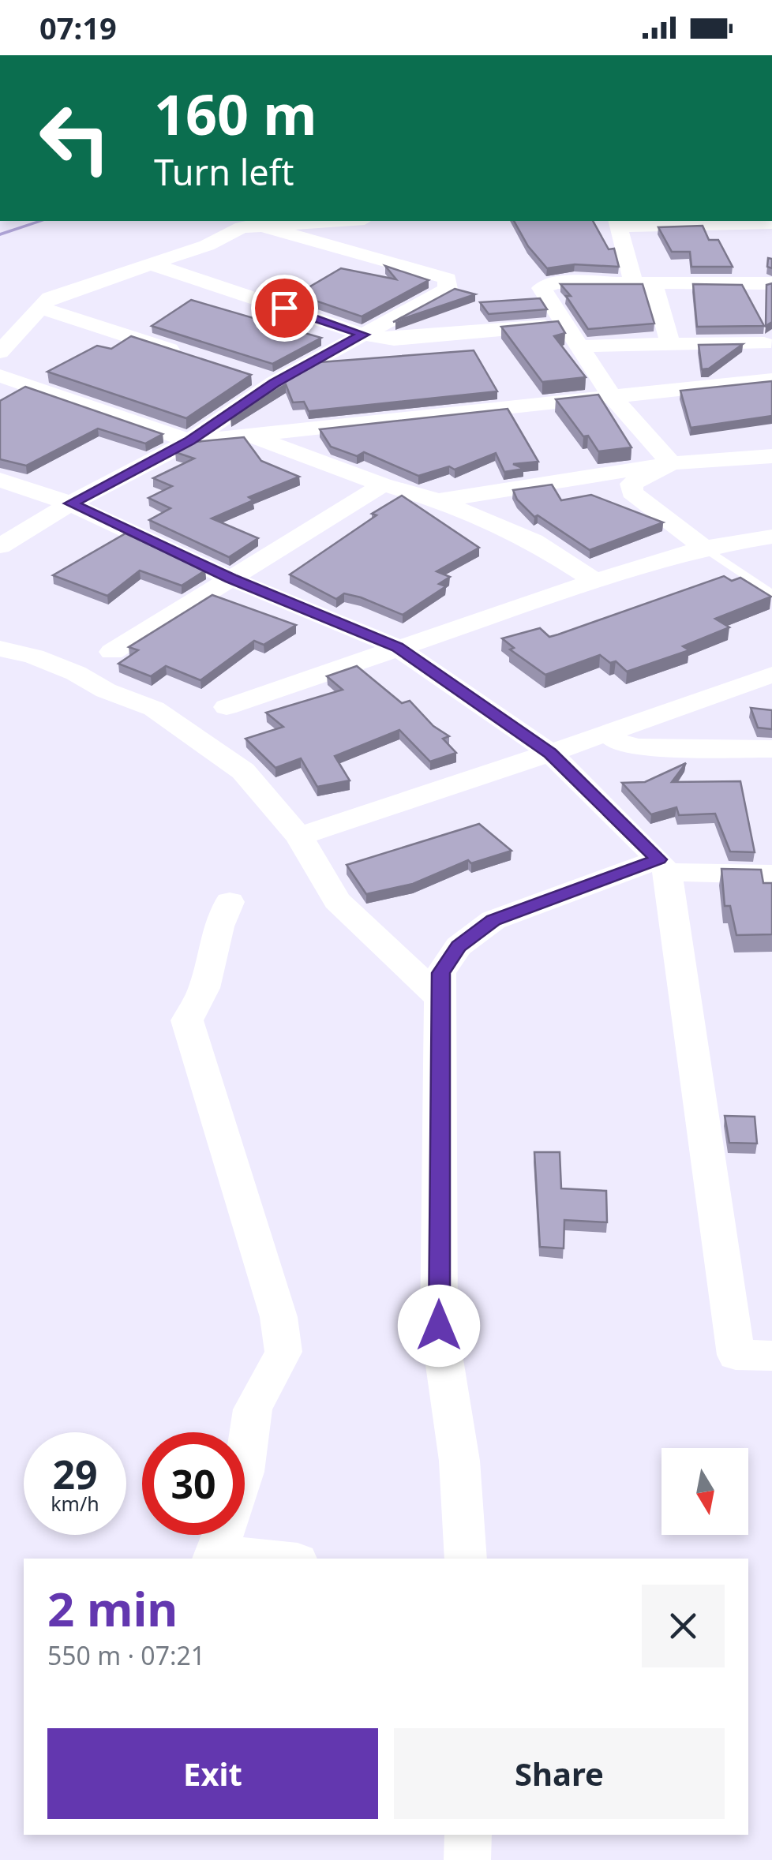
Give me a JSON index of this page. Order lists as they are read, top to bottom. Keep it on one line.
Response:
{"north":"bottom","page":{"status":"07:19","turn":["160 m","Turn left"],"speed":"29 km/h","limit":"30","heading":["2 min","550 m · 07:21"],"buttons":["Exit","Share"]}}
